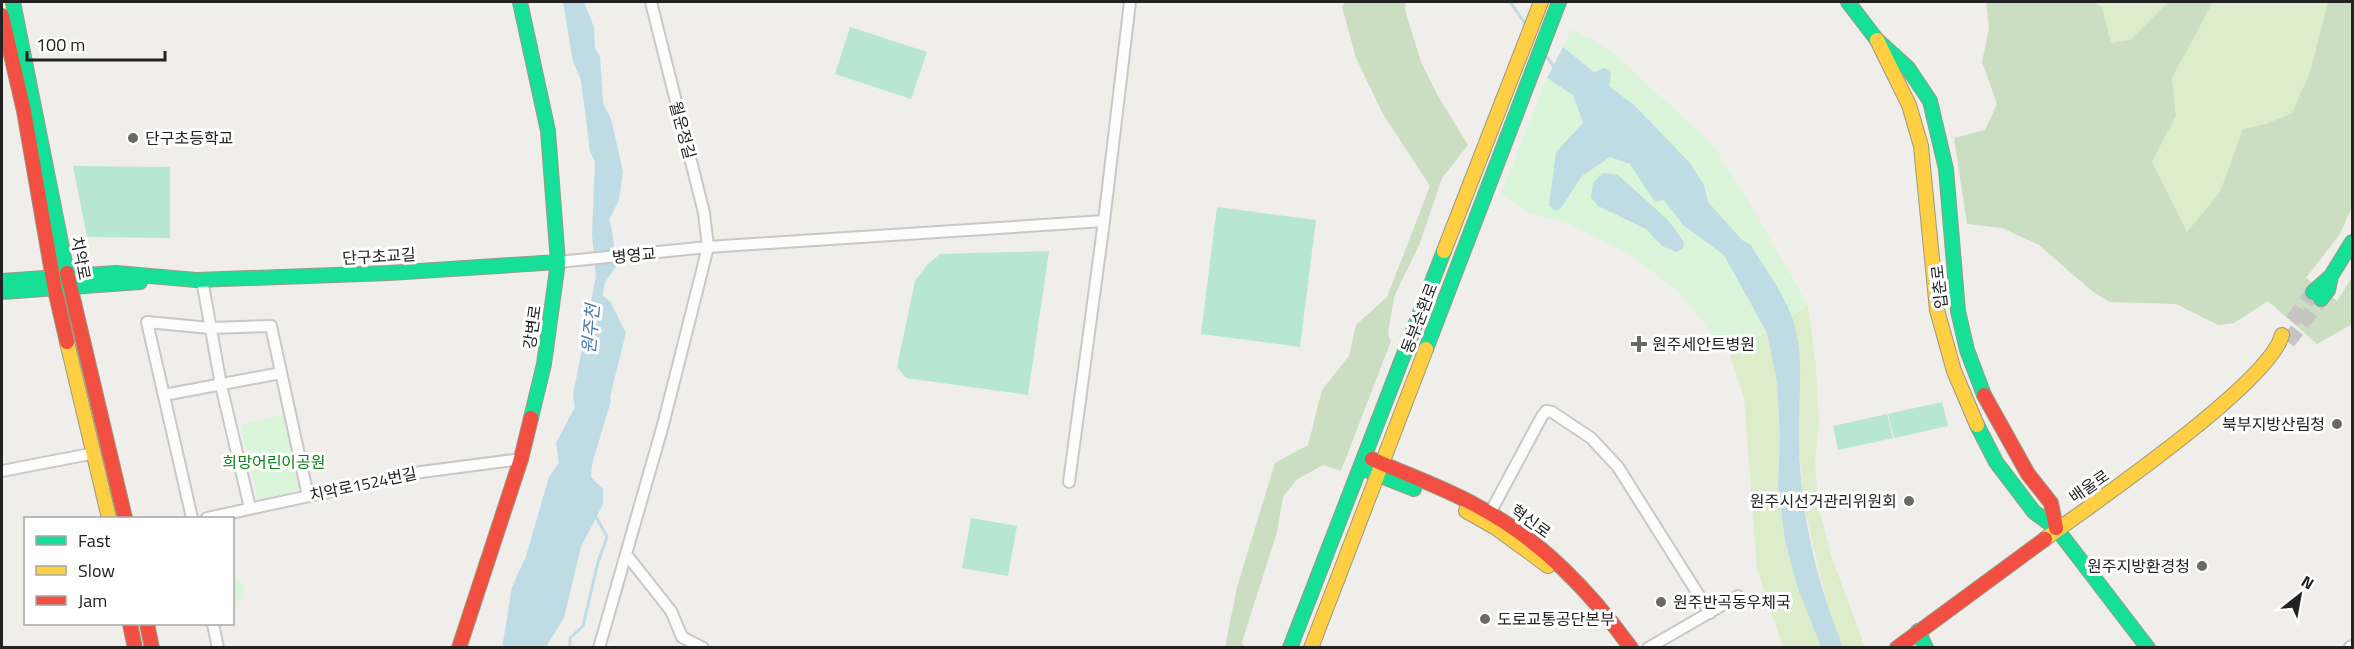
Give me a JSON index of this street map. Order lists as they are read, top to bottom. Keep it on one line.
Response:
{"streets":{"street":["월운정길","병영교","단구초교길","치악로","입춘로","동부순환로","강변로","치악로1524번길","배울로","혁신로"]},"crossings":[["월운정길","병영교"],["병영교","단구초교길"],["병영교","강변로"],["단구초교길","치악로"],["단구초교길","강변로"],["입춘로","배울로"],["동부순환로","혁신로"],["강변로","치악로1524번길"]],"water":["원주천"],"parks":["희망어린이공원"],"places":{"other":["단구초등학교","북부지방산림청","원주시선거관리위원회","원주지방환경청","원주반곡동우체국","도로교통공단본부"],"health":["원주세안트병원"]},"legend":["Fast","Slow","Jam"],"scale_bar":"100 m","north":"top right"}
